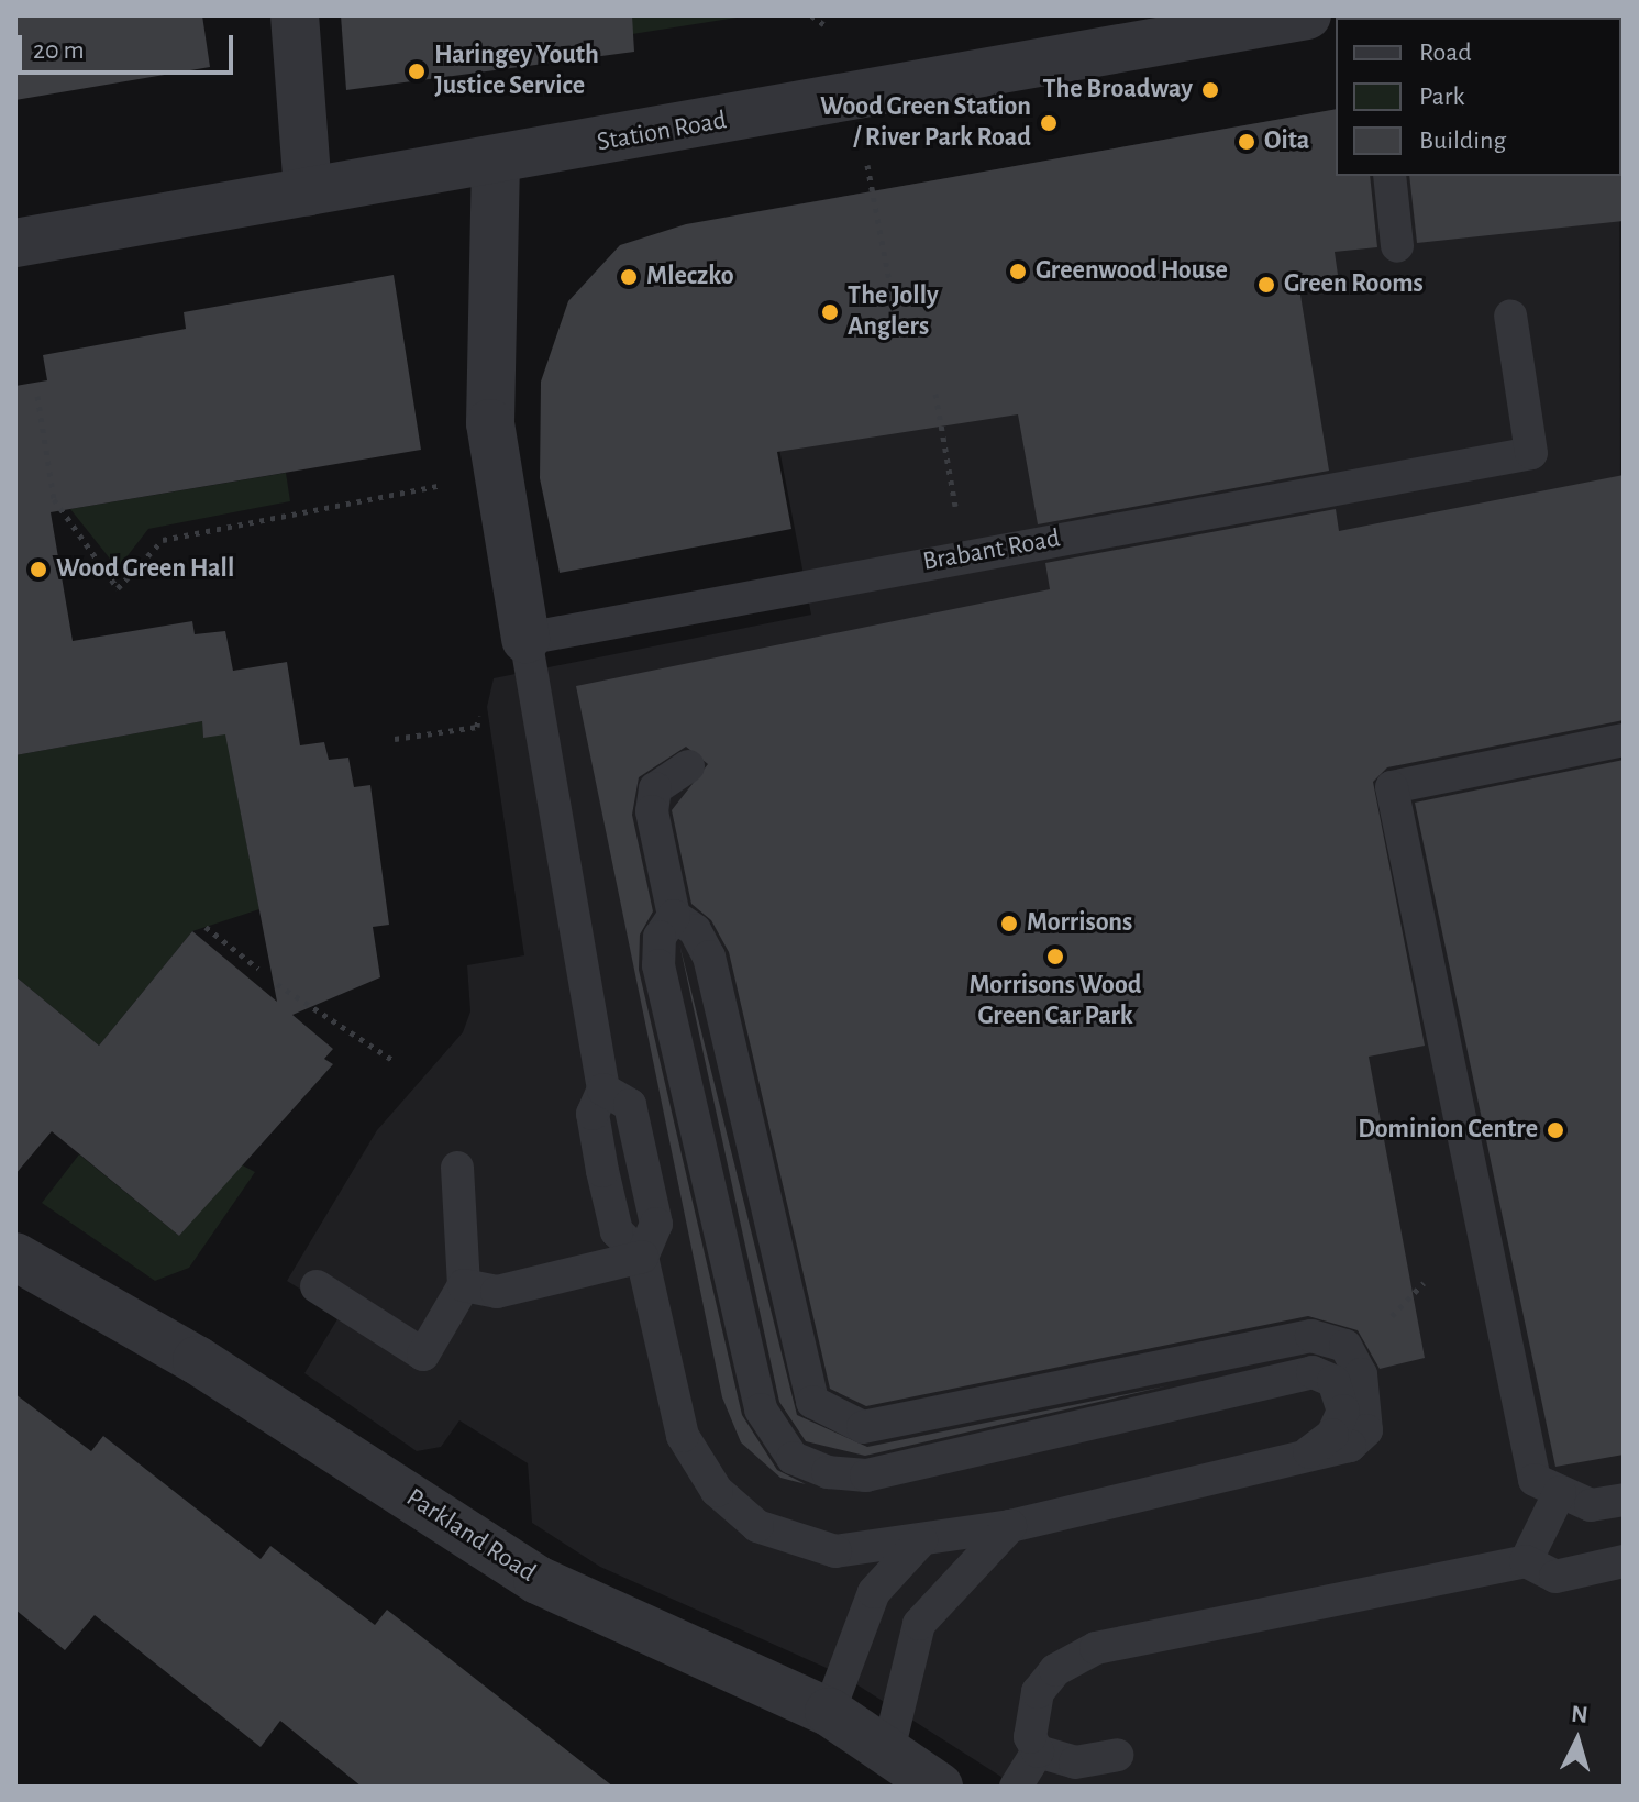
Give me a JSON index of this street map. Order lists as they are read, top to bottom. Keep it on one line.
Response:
{"streets":{"street":["Station Road","Parkland Road"],"lane":["Brabant Road"]},"places":["Haringey Youth Justice Service","The Broadway","Wood Green Station / River Park Road","Oita","Greenwood House","Mleczko","Green Rooms","The Jolly Anglers","Wood Green Hall","Morrisons","Morrisons Wood Green Car Park","Dominion Centre"],"legend":["Road","Park","Building"],"scale_bar":"20 m","north":"top"}
